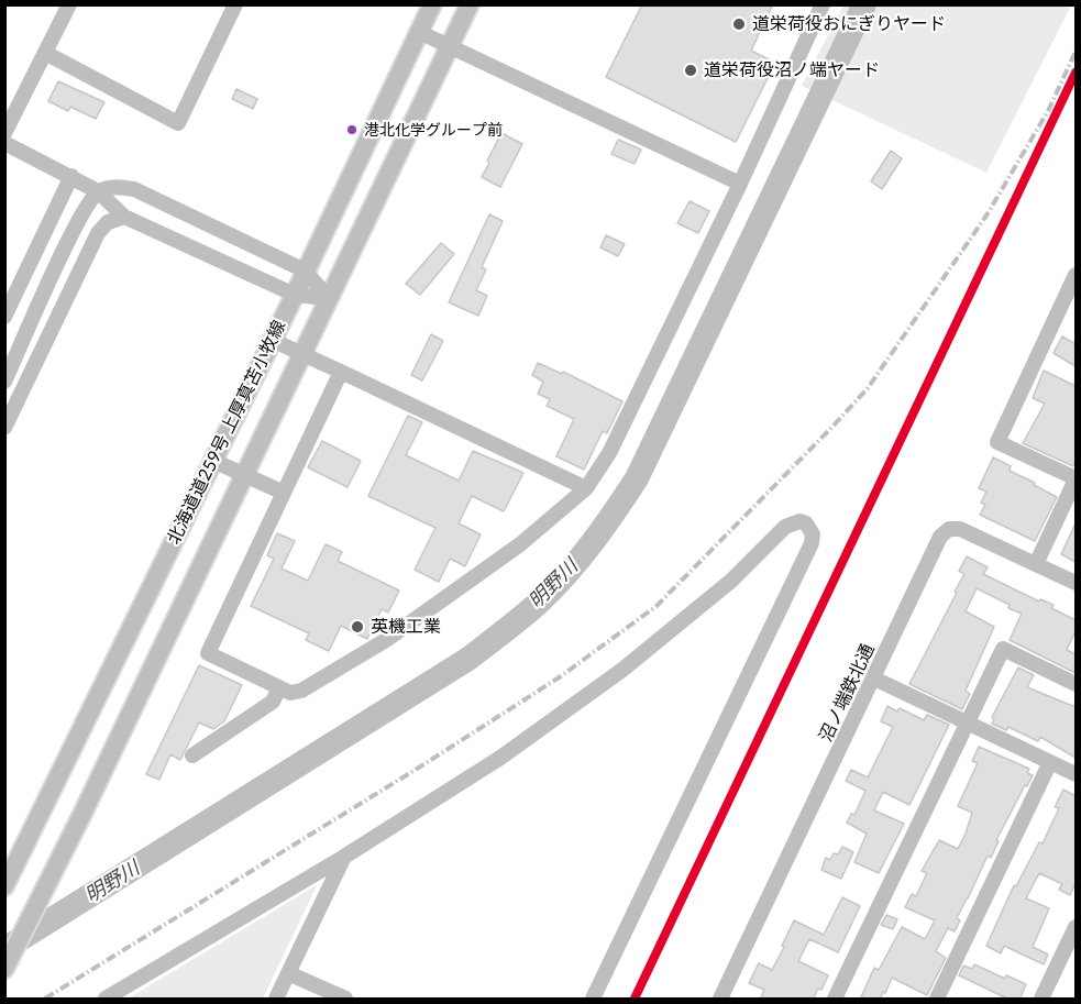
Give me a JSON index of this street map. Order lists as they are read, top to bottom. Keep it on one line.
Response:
{"streets":{"main road":["北海道道259号 上厚真苫小牧線"],"street":["沼ノ端鉄北通"]},"water":["明野川"],"places":["道栄荷役おにぎりヤード","道栄荷役沼ノ端ヤード","港北化学グループ前","英機工業"]}
